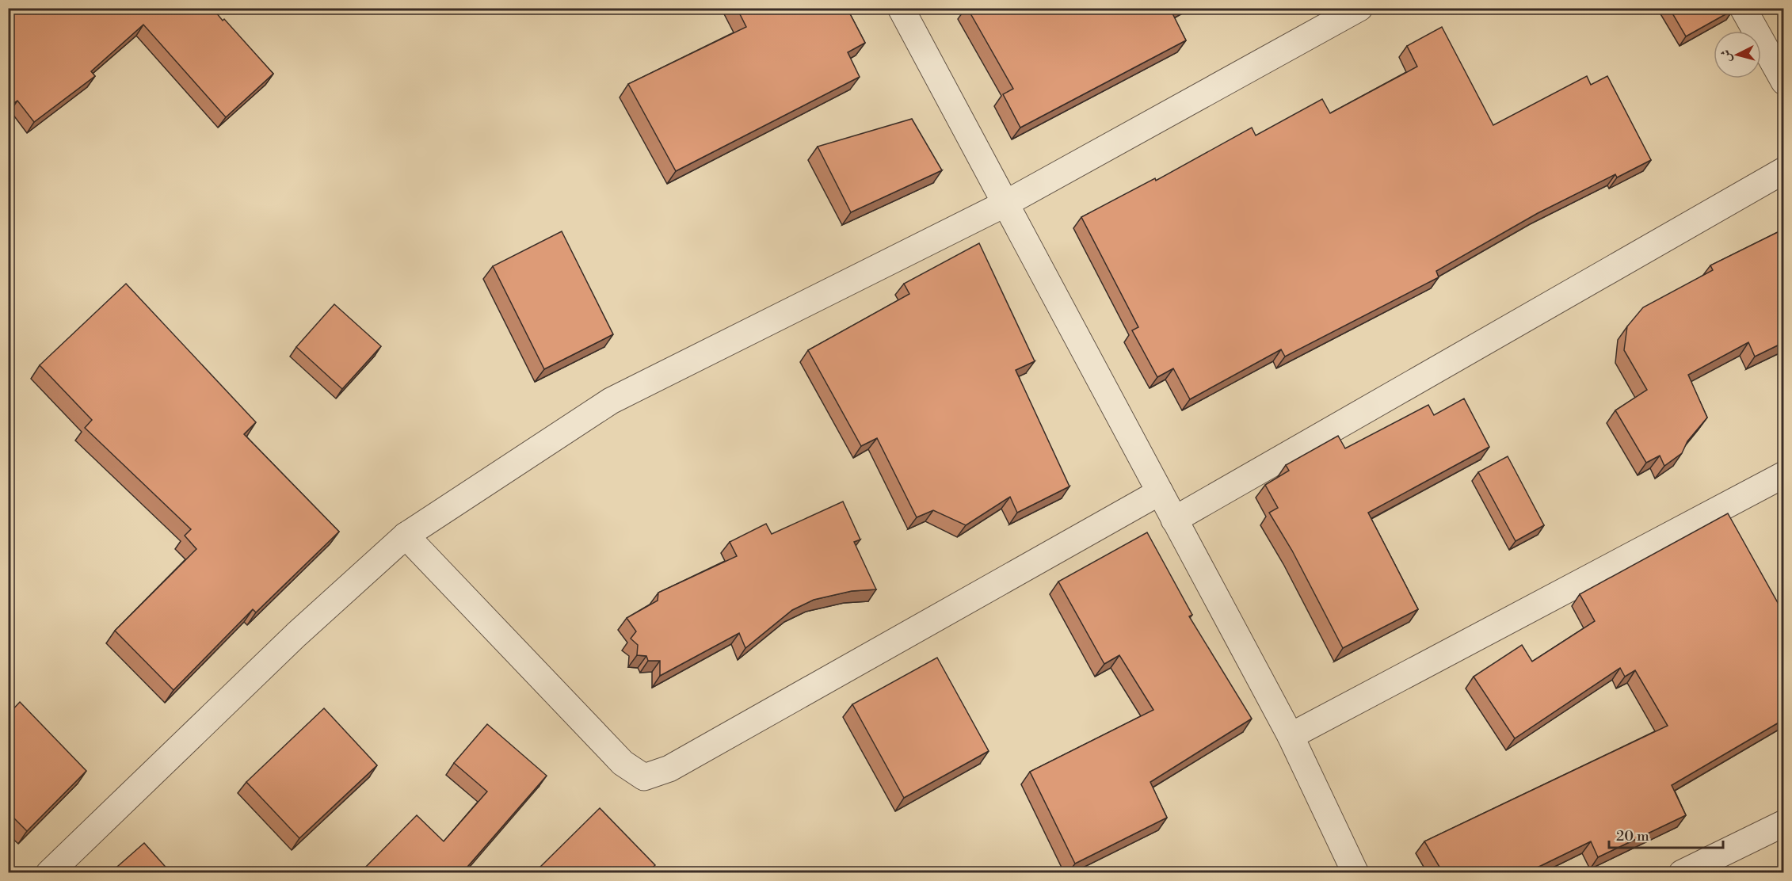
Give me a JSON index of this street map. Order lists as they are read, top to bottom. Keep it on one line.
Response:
{"scale_bar":"20 m","north":"left"}
